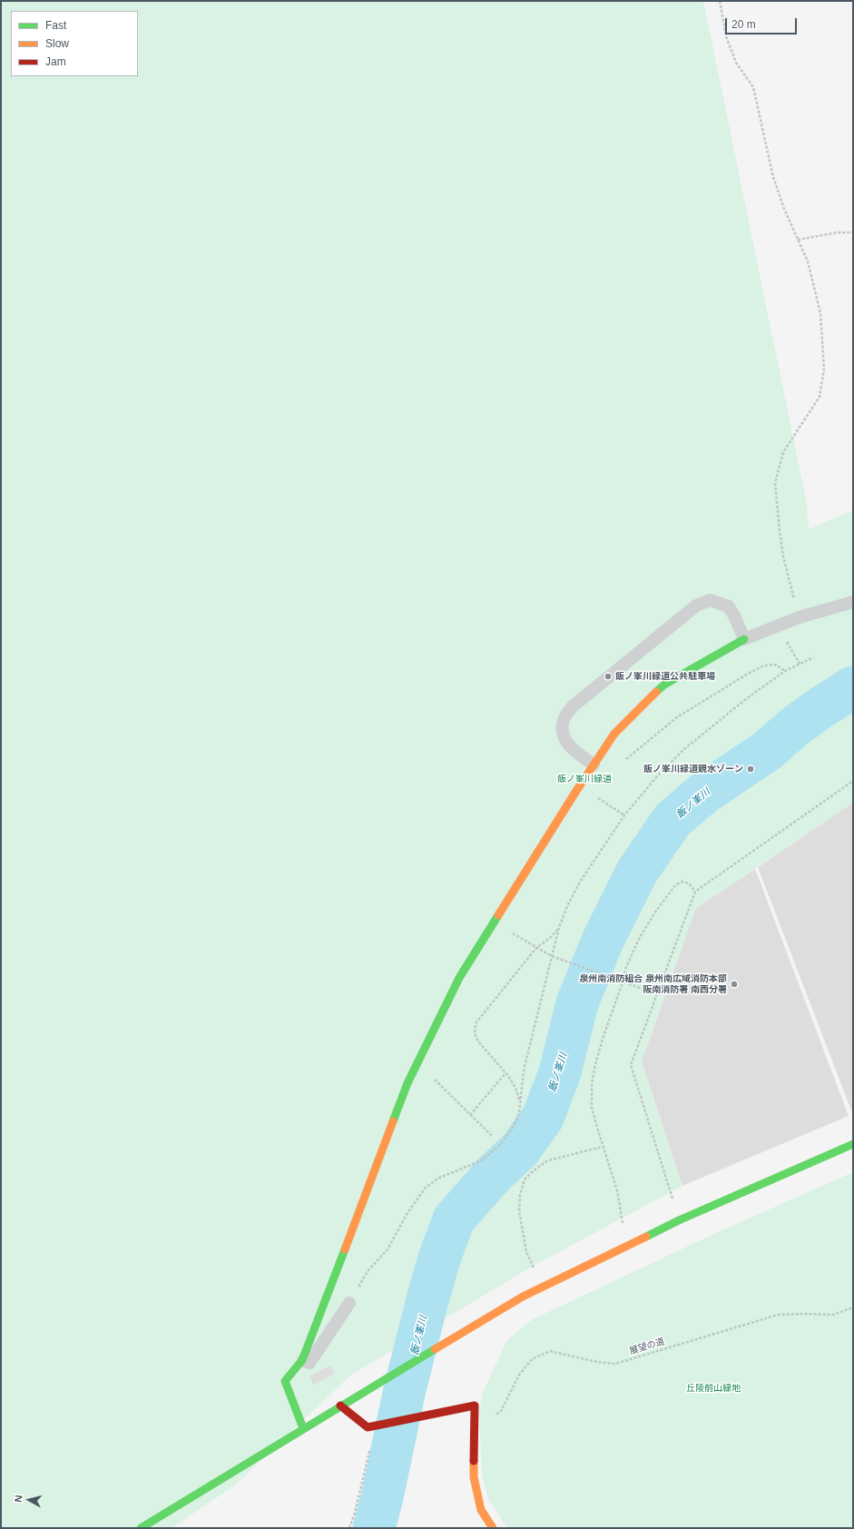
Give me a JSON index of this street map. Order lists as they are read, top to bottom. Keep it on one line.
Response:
{"streets":{"path":["展望の道"]},"water":["飯ノ峯川"],"parks":["飯ノ峯川緑道","丘陵前山緑地"],"places":["飯ノ峯川緑道公共駐車場","飯ノ峯川緑道親水ゾーン","泉州南消防組合 泉州南広域消防本部 阪南消防署 南西分署"],"legend":["Fast","Slow","Jam"],"scale_bar":"20 m","north":"left"}
